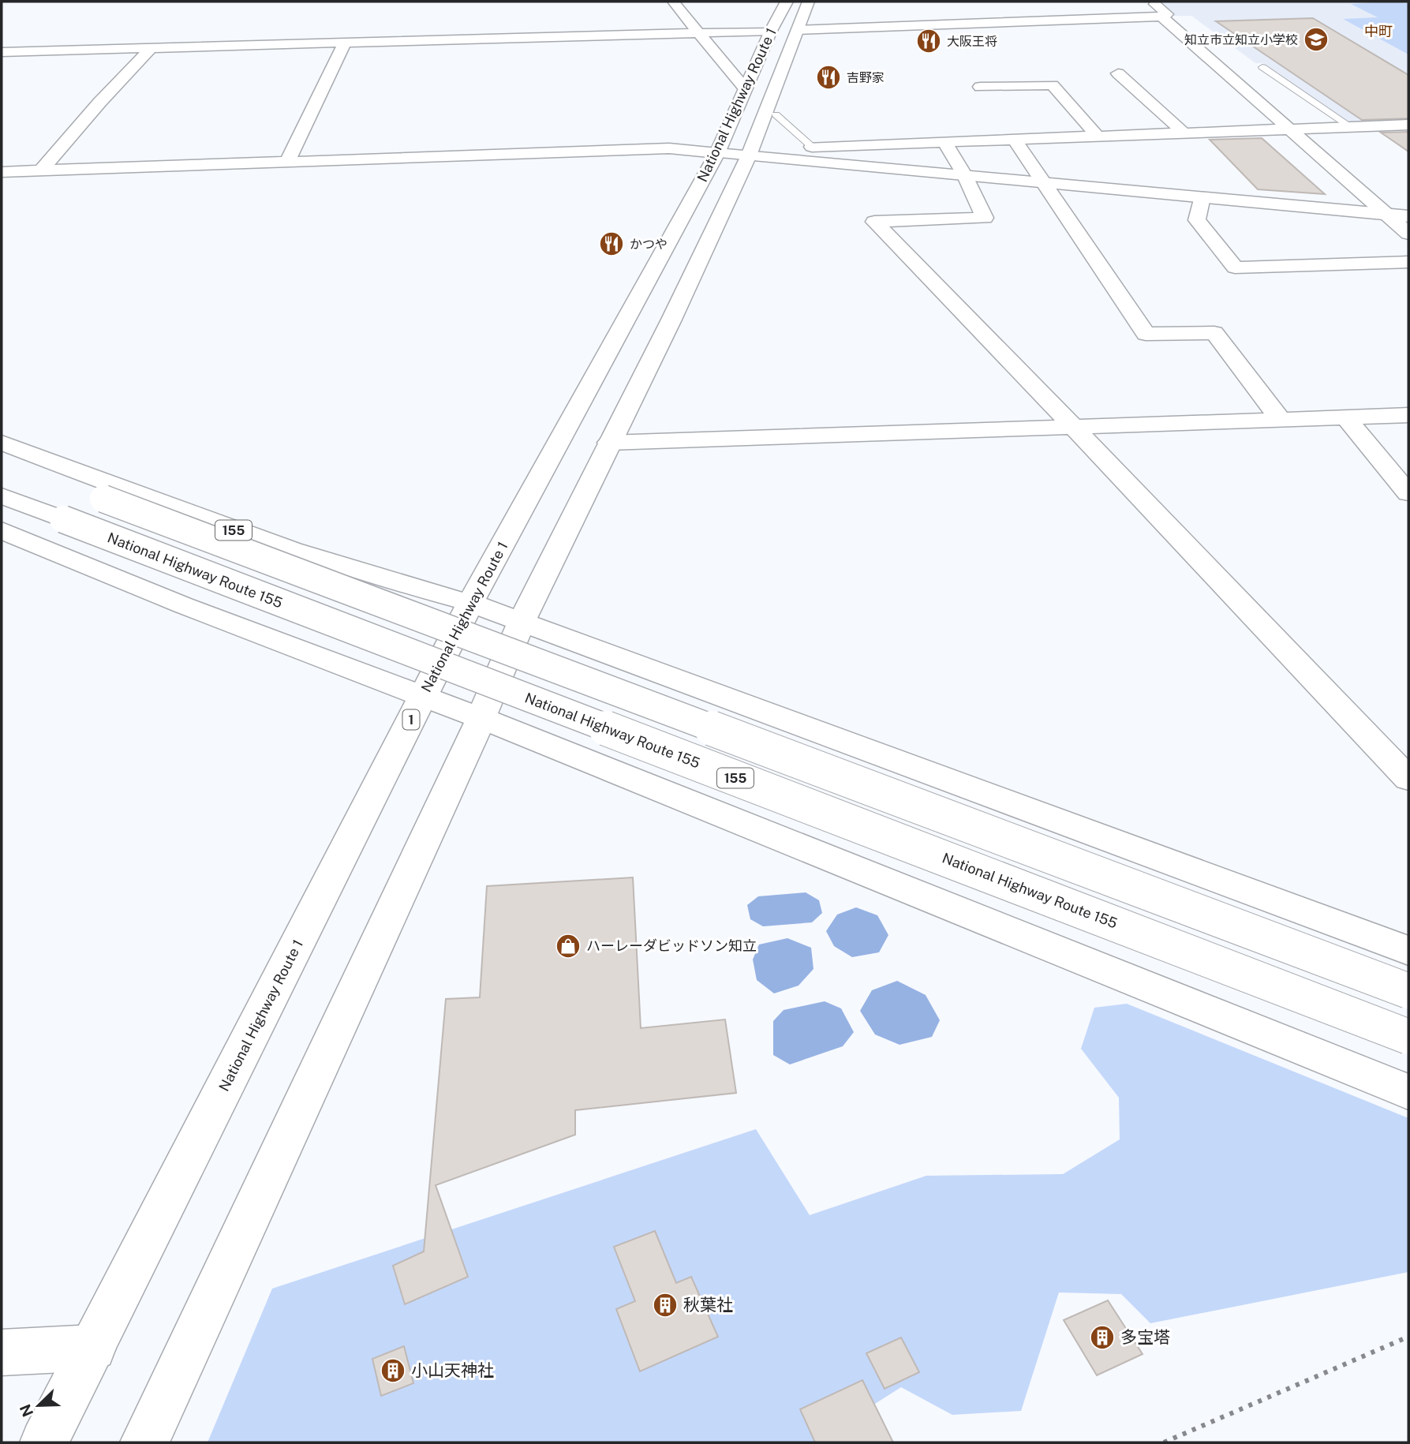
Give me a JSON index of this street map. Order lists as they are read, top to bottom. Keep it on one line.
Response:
{"streets":{"main road":["National Highway Route 1","155","National Highway Route 155","1"]},"crossings":[["National Highway Route 1","155"]],"districts":["中町"],"places":{"school or university":["知立市立知立小学校"],"restaurant":["大阪王将","吉野家","かつや"],"shop":["ハーレーダビッドソン知立"],"building":["秋葉社","多宝塔","小山天神社"]},"north":"bottom left"}
